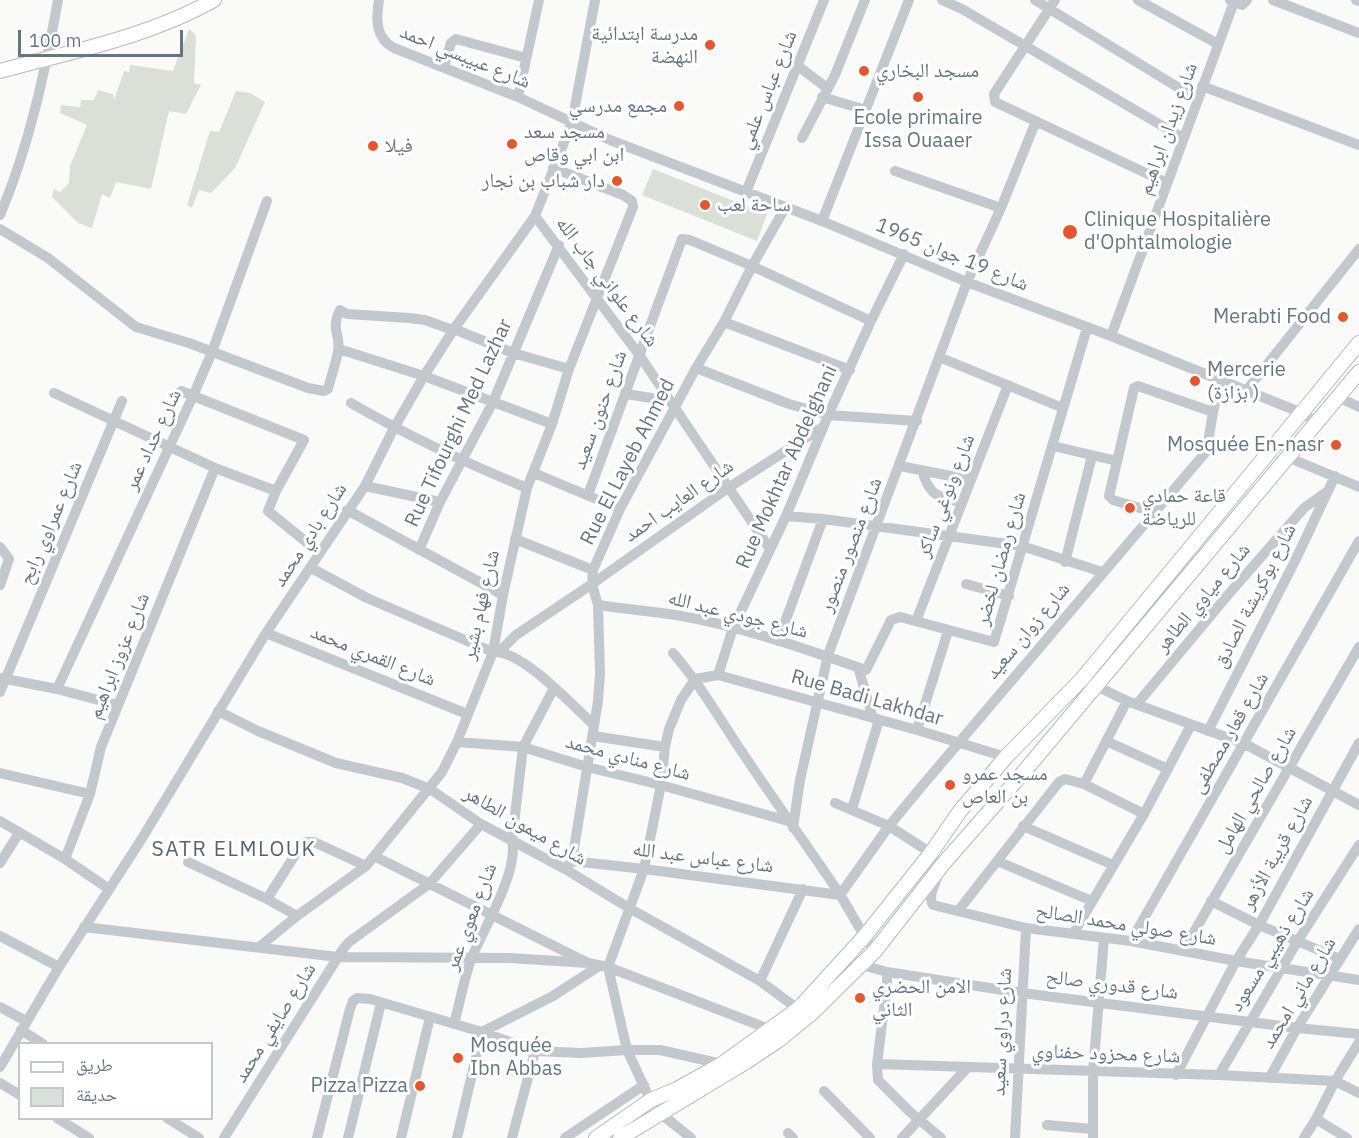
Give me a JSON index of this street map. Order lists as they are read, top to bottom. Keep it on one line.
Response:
{"streets":{"street":["شارع عبيبسي احمد","شارع عباس علمي","شارع زيدان ابراهيم","شارع 19 جوان 1965","شارع علواني جاب الله","شارع حنون سعيد","Rue Tifourghi Med Lazhar","شارع حداد عمر","Rue El Layeb Ahmed","Rue Mokhtar Abdelghani","شارع ونوغي ساكر","شارع العايب احمد","شارع عمراوي رابح","شارع بادي محمد","شارع منصور منصور","شارع رمضان لخضر","شارع بوكريشة الصادق","شارع مياوي الطاهر","شارع فهام بشير","شارع جودي عبد الله","شارع زوان سعيد","شارع عزوز ابراهيم","شارع القمري محمد","Rue Badi Lakhdar","شارع قعار مصطفى","شارع منادي محمد","شارع صالحي الهامل","شارع ميمون الطاهر","شارع قريبة الأزهر","شارع عباس عبد الله","شارع معوي عمر","شارع صولي محمد الصالح","شارع ذهيبي مسعود","شارع قدوري صالح","شارع ماني امحمد","شارع صايفي محمد","شارع دراوي سعيد","شارع محزود حفناوي"]},"crossings":[["شارع عبيبسي احمد","شارع 19 جوان 1965"],["شارع عبيبسي احمد","شارع بادي محمد"],["شارع عباس علمي","شارع 19 جوان 1965"],["شارع زيدان ابراهيم","شارع 19 جوان 1965"],["شارع 19 جوان 1965","Rue El Layeb Ahmed"],["شارع 19 جوان 1965","Rue Mokhtar Abdelghani"],["شارع 19 جوان 1965","شارع بادي محمد"],["شارع 19 جوان 1965","شارع منصور منصور"],["شارع 19 جوان 1965","شارع رمضان لخضر"],["شارع 19 جوان 1965","شارع زوان سعيد"],["شارع علواني جاب الله","شارع حنون سعيد"],["شارع علواني جاب الله","Rue Tifourghi Med Lazhar"],["شارع علواني جاب الله","Rue El Layeb Ahmed"],["شارع علواني جاب الله","Rue Mokhtar Abdelghani"],["شارع علواني جاب الله","شارع العايب احمد"],["شارع علواني جاب الله","شارع بادي محمد"],["شارع علواني جاب الله","شارع فهام بشير"],["شارع حنون سعيد","Rue El Layeb Ahmed"],["Rue El Layeb Ahmed","شارع العايب احمد"],["Rue El Layeb Ahmed","شارع جودي عبد الله"],["Rue El Layeb Ahmed","شارع منادي محمد"],["Rue El Layeb Ahmed","شارع ميمون الطاهر"],["Rue El Layeb Ahmed","شارع عباس عبد الله"],["Rue Mokhtar Abdelghani","شارع العايب احمد"],["Rue Mokhtar Abdelghani","شارع جودي عبد الله"],["Rue Mokhtar Abdelghani","Rue Badi Lakhdar"],["شارع ونوغي ساكر","شارع رمضان لخضر"],["شارع العايب احمد","شارع فهام بشير"],["شارع بادي محمد","شارع فهام بشير"],["شارع بادي محمد","شارع القمري محمد"],["شارع بادي محمد","شارع ميمون الطاهر"],["شارع منصور منصور","شارع جودي عبد الله"],["شارع منصور منصور","Rue Badi Lakhdar"],["شارع منصور منصور","شارع منادي محمد"],["شارع رمضان لخضر","شارع جودي عبد الله"],["شارع بوكريشة الصادق","شارع مياوي الطاهر"],["شارع فهام بشير","شارع القمري محمد"],["شارع فهام بشير","شارع منادي محمد"],["شارع فهام بشير","شارع ميمون الطاهر"],["شارع زوان سعيد","Rue Badi Lakhdar"],["شارع زوان سعيد","شارع عباس عبد الله"],["شارع قعار مصطفى","شارع صولي محمد الصالح"],["شارع منادي محمد","شارع معوي عمر"],["شارع صالحي الهامل","شارع صولي محمد الصالح"],["شارع ميمون الطاهر","شارع عباس عبد الله"],["شارع ميمون الطاهر","شارع معوي عمر"],["شارع ميمون الطاهر","شارع صايفي محمد"],["شارع قريبة الأزهر","شارع صولي محمد الصالح"],["شارع قريبة الأزهر","شارع قدوري صالح"],["شارع قريبة الأزهر","شارع محزود حفناوي"],["شارع صولي محمد الصالح","شارع ذهيبي مسعود"],["شارع صولي محمد الصالح","شارع ماني امحمد"],["شارع صولي محمد الصالح","شارع دراوي سعيد"],["شارع ذهيبي مسعود","شارع قدوري صالح"],["شارع ذهيبي مسعود","شارع محزود حفناوي"],["شارع قدوري صالح","شارع ماني امحمد"],["شارع قدوري صالح","شارع دراوي سعيد"],["شارع ماني امحمد","شارع محزود حفناوي"],["شارع دراوي سعيد","شارع محزود حفناوي"]],"districts":["SATR ELMLOUK"],"places":["مدرسة ابتدائية النهضة","مسجد البخاري","Ecole primaire Issa Ouaaer","مجمع مدرسي","مسجد سعد ابن ابي وقاص","فيلا","دار شباب بن نجار","ساحة لعب","Clinique Hospitalière d'Ophtalmologie","Merabti Food","Mercerie (بزازة )","Mosquée En-nasr","قاعة حمادي للرياضة","مسجد عمرو بن العاص","الامن الحضري الثاني","Mosquée Ibn Abbas","Pizza Pizza"],"legend":["طريق","حديقة"],"scale_bar":"100 m"}
